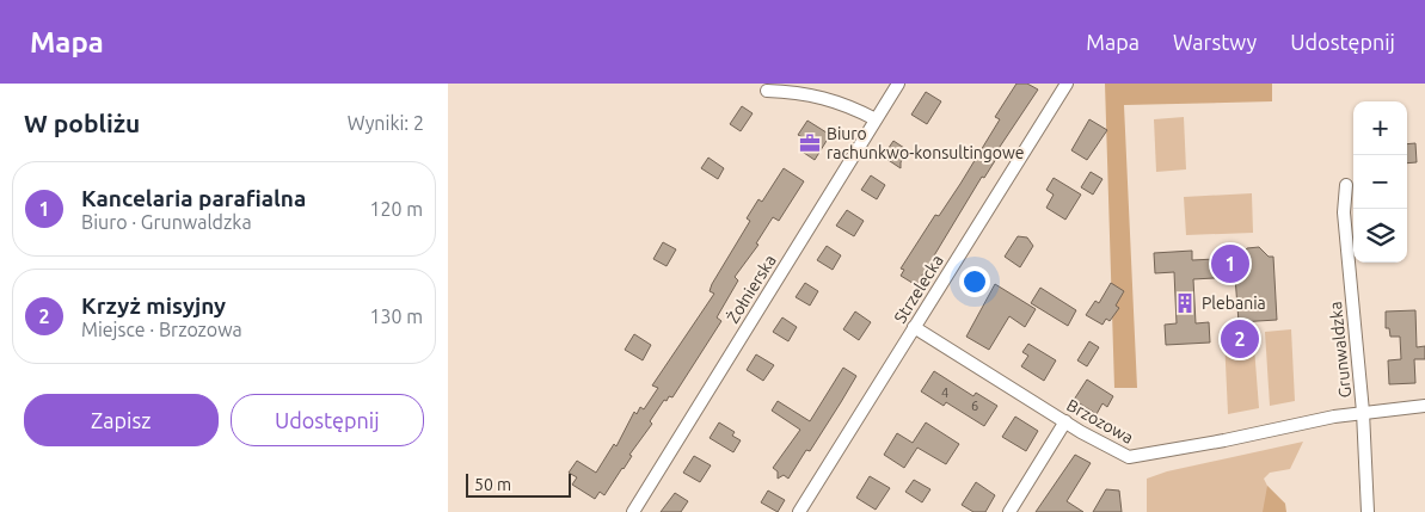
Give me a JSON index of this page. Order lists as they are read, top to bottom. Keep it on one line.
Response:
{"streets":{"street":["Żołnierska","Strzelecka","Grunwaldzka","Brzozowa"]},"crossings":[["Strzelecka","Brzozowa"],["Grunwaldzka","Brzozowa"]],"places":{"office":["Biuro rachunkwo-konsultingowe"],"building":["Plebania"]},"house_numbers":["4","6"],"scale_bar":"50 m","page":{"header":"Mapa","nav":["Mapa","Warstwy","Udostępnij"],"heading":["W pobliżu","Wyniki: 2"],"map_buttons":["+","−"],"list":[{"mark":"1","name":"Kancelaria parafialna","note":"Biuro · Grunwaldzka","value":"120 m"},{"mark":"2","name":"Krzyż misyjny","note":"Miejsce · Brzozowa","value":"130 m"}],"pins":["1","2"],"buttons":["Zapisz","Udostępnij"],"scale":"50 m"}}
